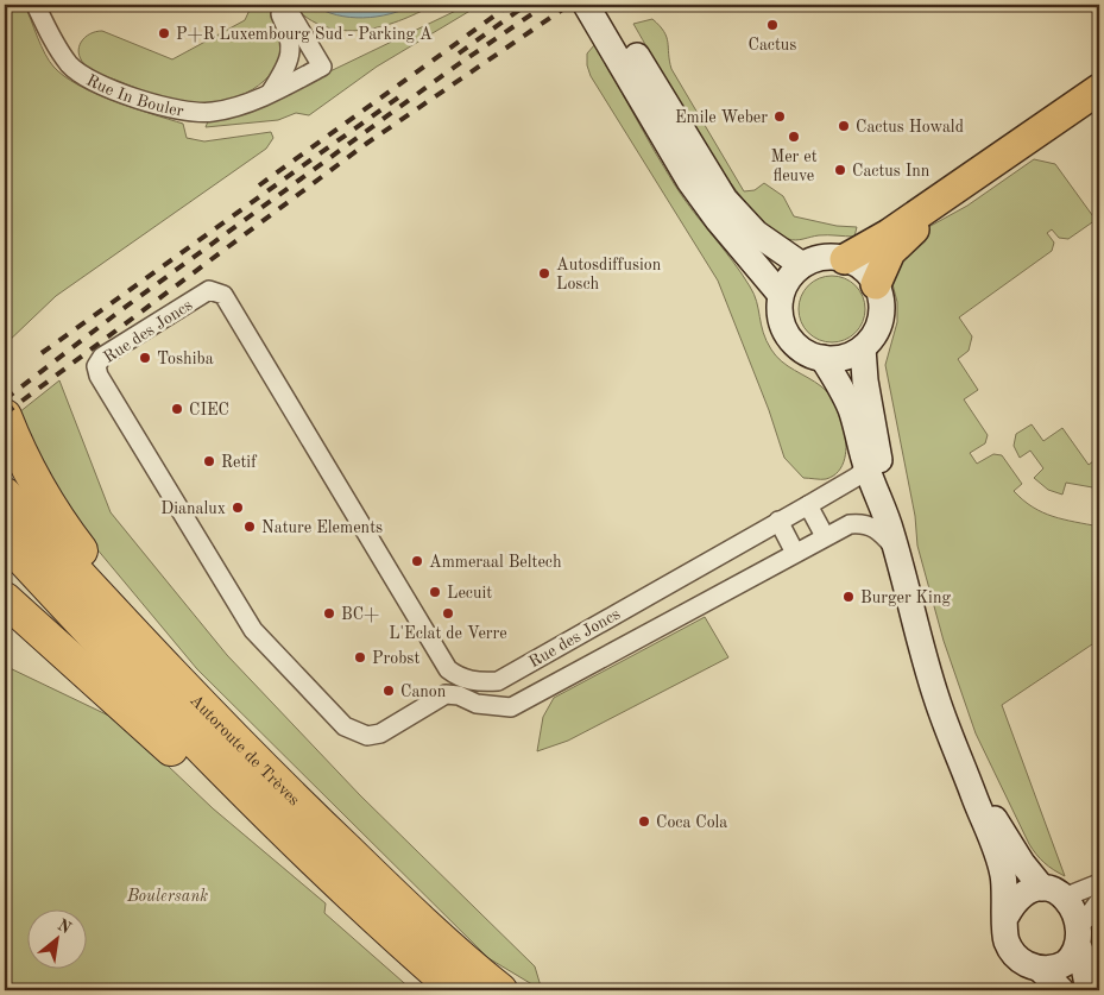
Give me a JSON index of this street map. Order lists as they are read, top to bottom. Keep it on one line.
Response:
{"streets":{"highway":["Autoroute de Trèves"],"street":["Rue In Bouler","Rue des Joncs"]},"parks":["Boulersank"],"places":["Cactus","P+R Luxembourg Sud - Parking A","Emile Weber","Cactus Howald","Mer et fleuve","Cactus Inn","Autosdiffusion Losch","Toshiba","CIEC","Retif","Dianalux","Nature Elements","Ammeraal Beltech","Lecuit","Burger King","BC+","L'Eclat de Verre","Probst","Canon","Coca Cola"],"north":"top right"}
